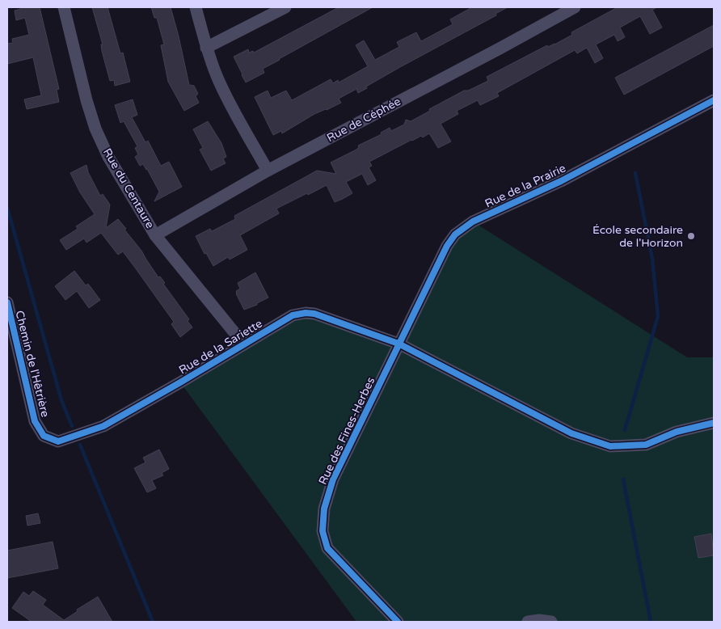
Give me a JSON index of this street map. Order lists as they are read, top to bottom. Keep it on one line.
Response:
{"streets":{"street":["Rue de Céphée","Rue de la Prairie","Rue du Centaure","Rue de la Sariette","Chemin de l'Hêtrière","Rue des Fines-Herbes"]},"crossings":[["Rue de Céphée","Rue du Centaure"],["Rue de la Prairie","Rue de la Sariette"],["Rue de la Prairie","Rue des Fines-Herbes"],["Rue du Centaure","Rue de la Sariette"],["Rue de la Sariette","Chemin de l'Hêtrière"],["Rue de la Sariette","Rue des Fines-Herbes"]],"places":["École secondaire de l'Horizon"]}
